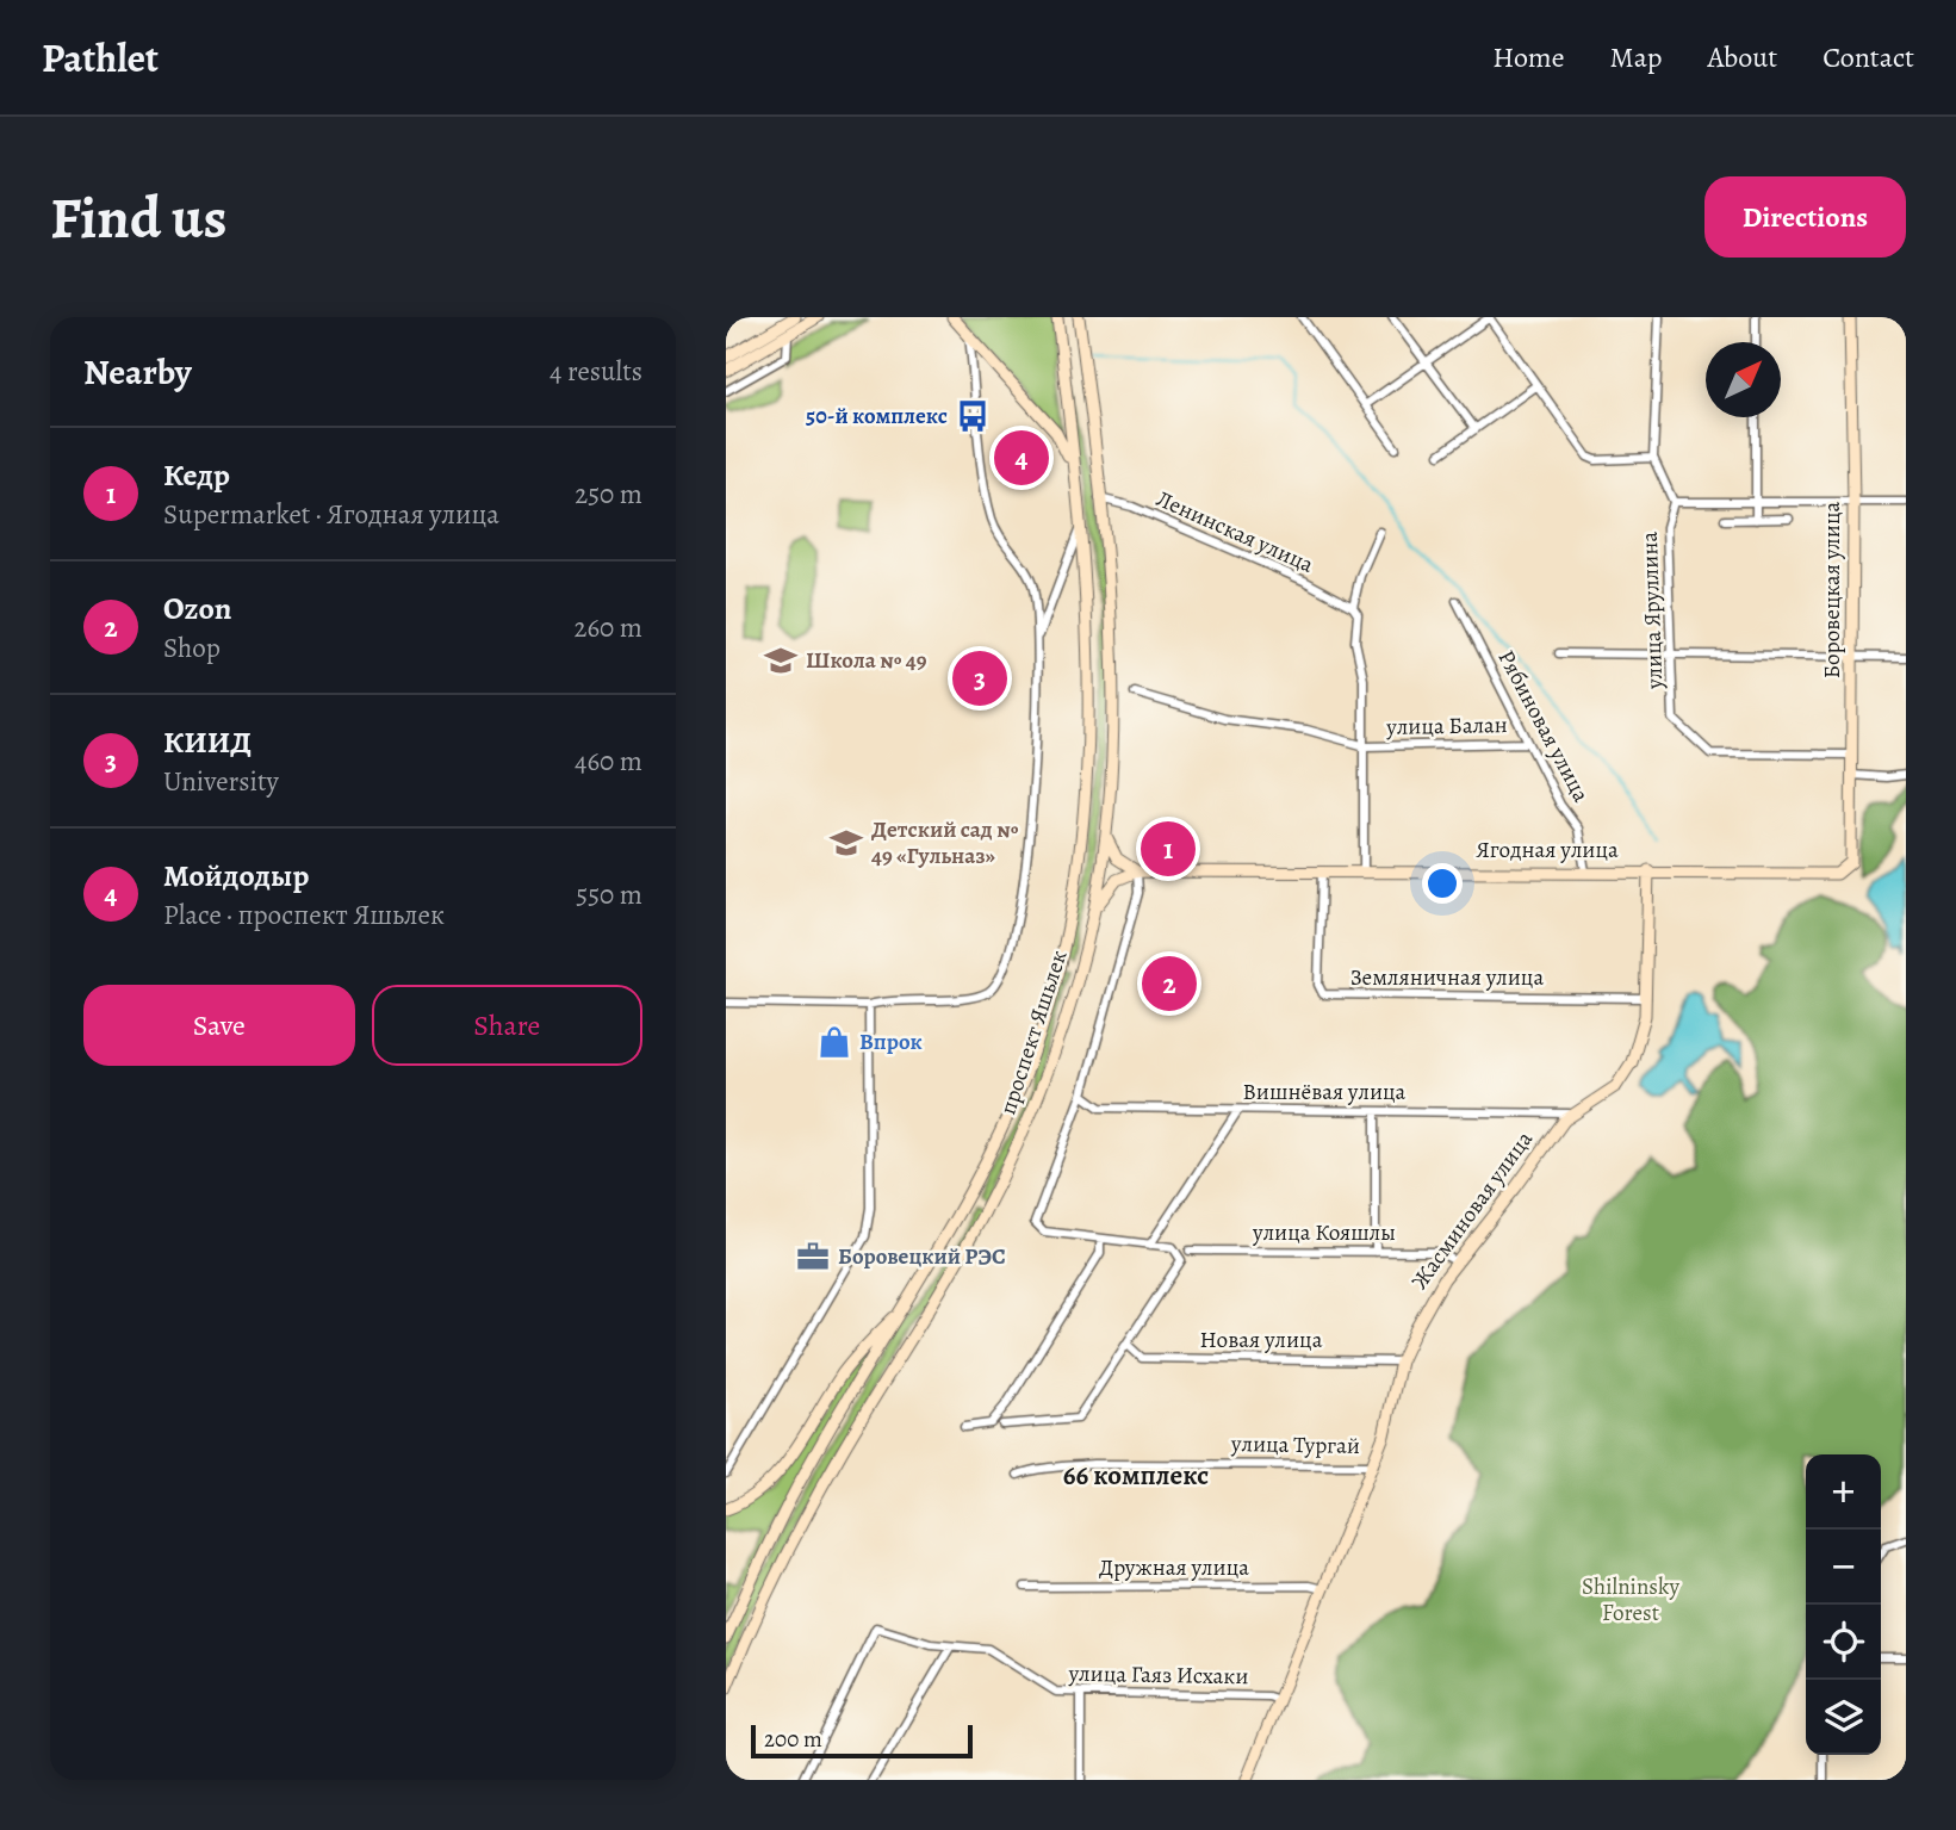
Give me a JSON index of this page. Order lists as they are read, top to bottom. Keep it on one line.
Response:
{"streets":{"main road":["Боровецкая улица","Ягодная улица","проспект Яшьлек","Жасминовая улица"],"street":["Ленинская улица","улица Яруллина","улица Балан","Рябиновая улица","Земляничная улица","Вишнёвая улица","улица Кояшлы","Новая улица","улица Тургай","Дружная улица","улица Гаяз Исхаки"]},"crossings":[["Ленинская улица","проспект Яшьлек"],["Боровецкая улица","улица Яруллина"],["Боровецкая улица","Ягодная улица"],["улица Балан","Рябиновая улица"],["Рябиновая улица","Ягодная улица"],["Ягодная улица","Земляничная улица"],["Ягодная улица","Жасминовая улица"],["Земляничная улица","Жасминовая улица"],["Вишнёвая улица","Жасминовая улица"],["Жасминовая улица","улица Кояшлы"],["Жасминовая улица","Новая улица"],["Жасминовая улица","улица Тургай"],["Жасминовая улица","Дружная улица"],["Жасминовая улица","улица Гаяз Исхаки"]],"districts":["66 комплекс"],"parks":["Shilninsky Forest"],"places":{"bus stop":["50-й комплекс"],"school or university":["Школа № 49","Детский сад № 49 «Гульназ»"],"shop":["Впрок"],"office":["Боровецкий РЭС"]},"scale_bar":"200 m","north":"top right","page":{"header":"Pathlet","nav":["Home","Map","About","Contact"],"buttons":["Directions",["Save","Share"]],"title":"Find us","heading":["Nearby","4 results"],"list":[{"mark":"1","name":"Кедр","note":"Supermarket · Ягодная улица","value":"250 m"},{"mark":"2","name":"Ozon","note":"Shop","value":"260 m"},{"mark":"3","name":"КИИД","note":"University","value":"460 m"},{"mark":"4","name":"Мойдодыр","note":"Place · проспект Яшьлек","value":"550 m"}],"pins":["4","3","1","2"],"map_buttons":["+","−"],"scale":"200 m"}}
